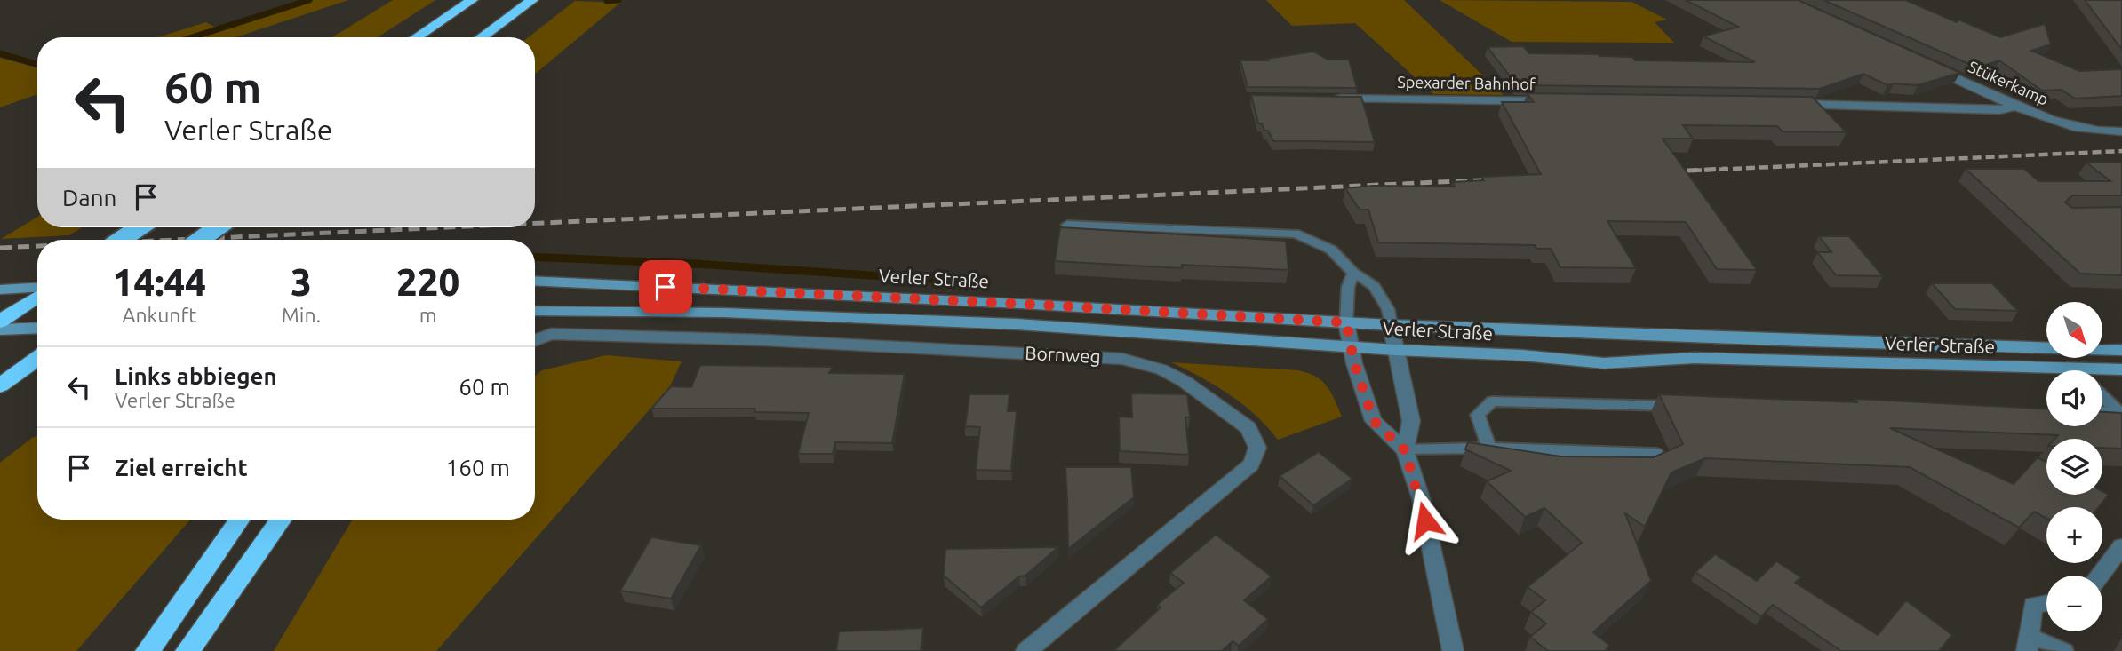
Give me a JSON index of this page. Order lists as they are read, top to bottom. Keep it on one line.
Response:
{"streets":{"main road":["Verler Straße"],"street":["Spexarder Bahnhof","Stükerkamp","Bornweg"]},"north":"bottom right","page":{"turn":["60 m","Verler Straße"],"then":"Dann","eta":["14:44","Ankunft","3","Min.","220","m"],"map_buttons":["+","−"],"list":[{"name":"Links abbiegen","note":"Verler Straße","value":"60 m"},{"name":"Ziel erreicht","value":"160 m"}]}}
